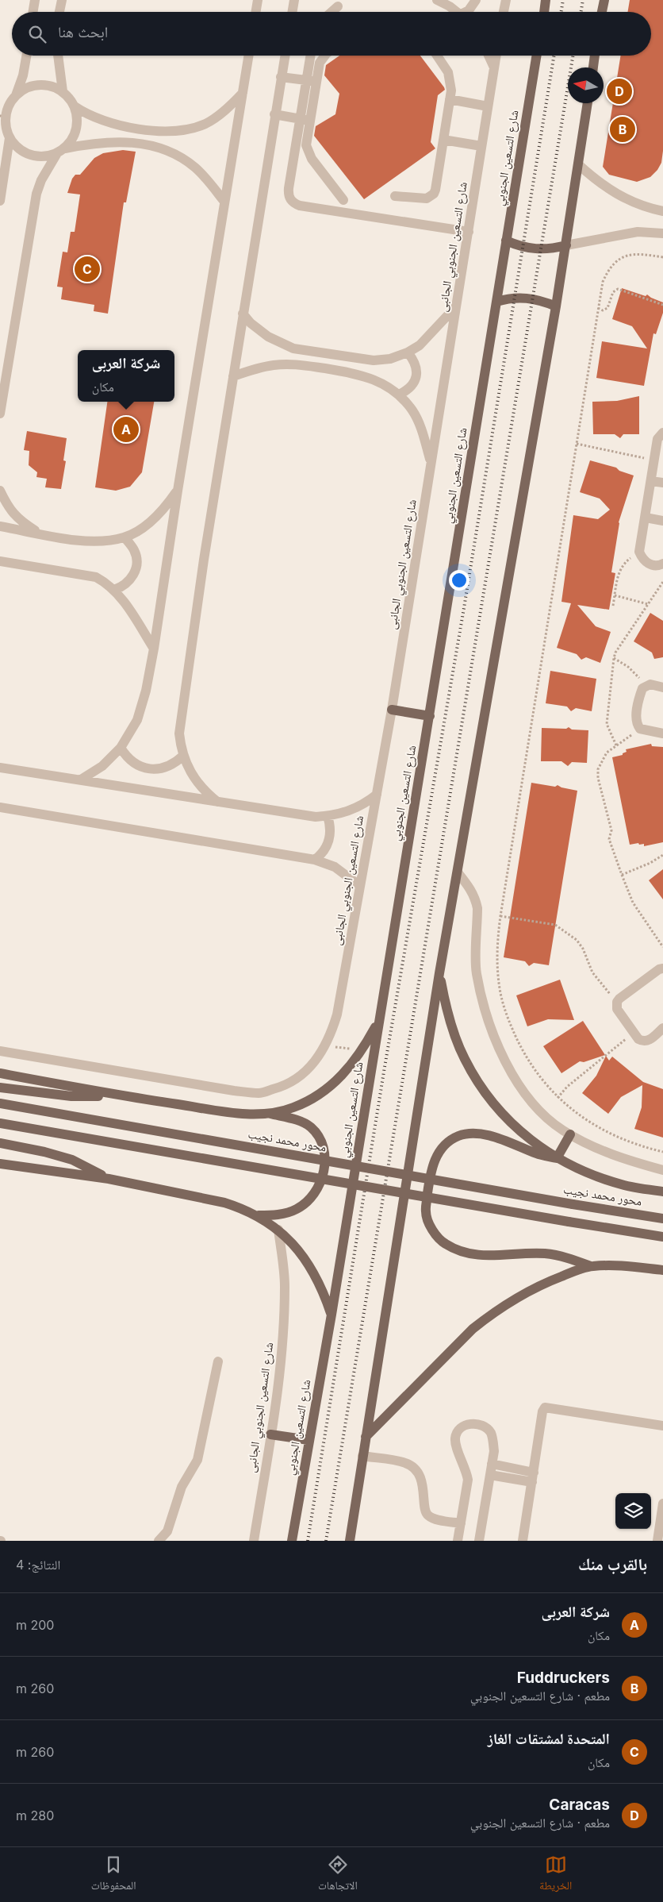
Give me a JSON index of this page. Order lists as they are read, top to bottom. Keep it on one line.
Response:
{"streets":{"main road":["شارع التسعين الجنوبي","محور محمد نجيب"],"street":["شارع التسعين الجنوبي الجانبى"]},"north":"left","page":{"search":"ابحث هنا","pins":["D","B","C","A"],"popup":["شركة العربى","مكان"],"heading":["بالقرب منك","النتائج: 4"],"list":[{"mark":"A","name":"شركة العربى","note":"مكان","value":"200 m"},{"mark":"B","name":"Fuddruckers","note":"مطعم · شارع التسعين الجنوبي","value":"260 m"},{"mark":"C","name":"المتحدة لمشتقات الغاز","note":"مكان","value":"260 m"},{"mark":"D","name":"Caracas","note":"مطعم · شارع التسعين الجنوبي","value":"280 m"}],"nav":["الخريطة","الاتجاهات","المحفوظات"]}}
